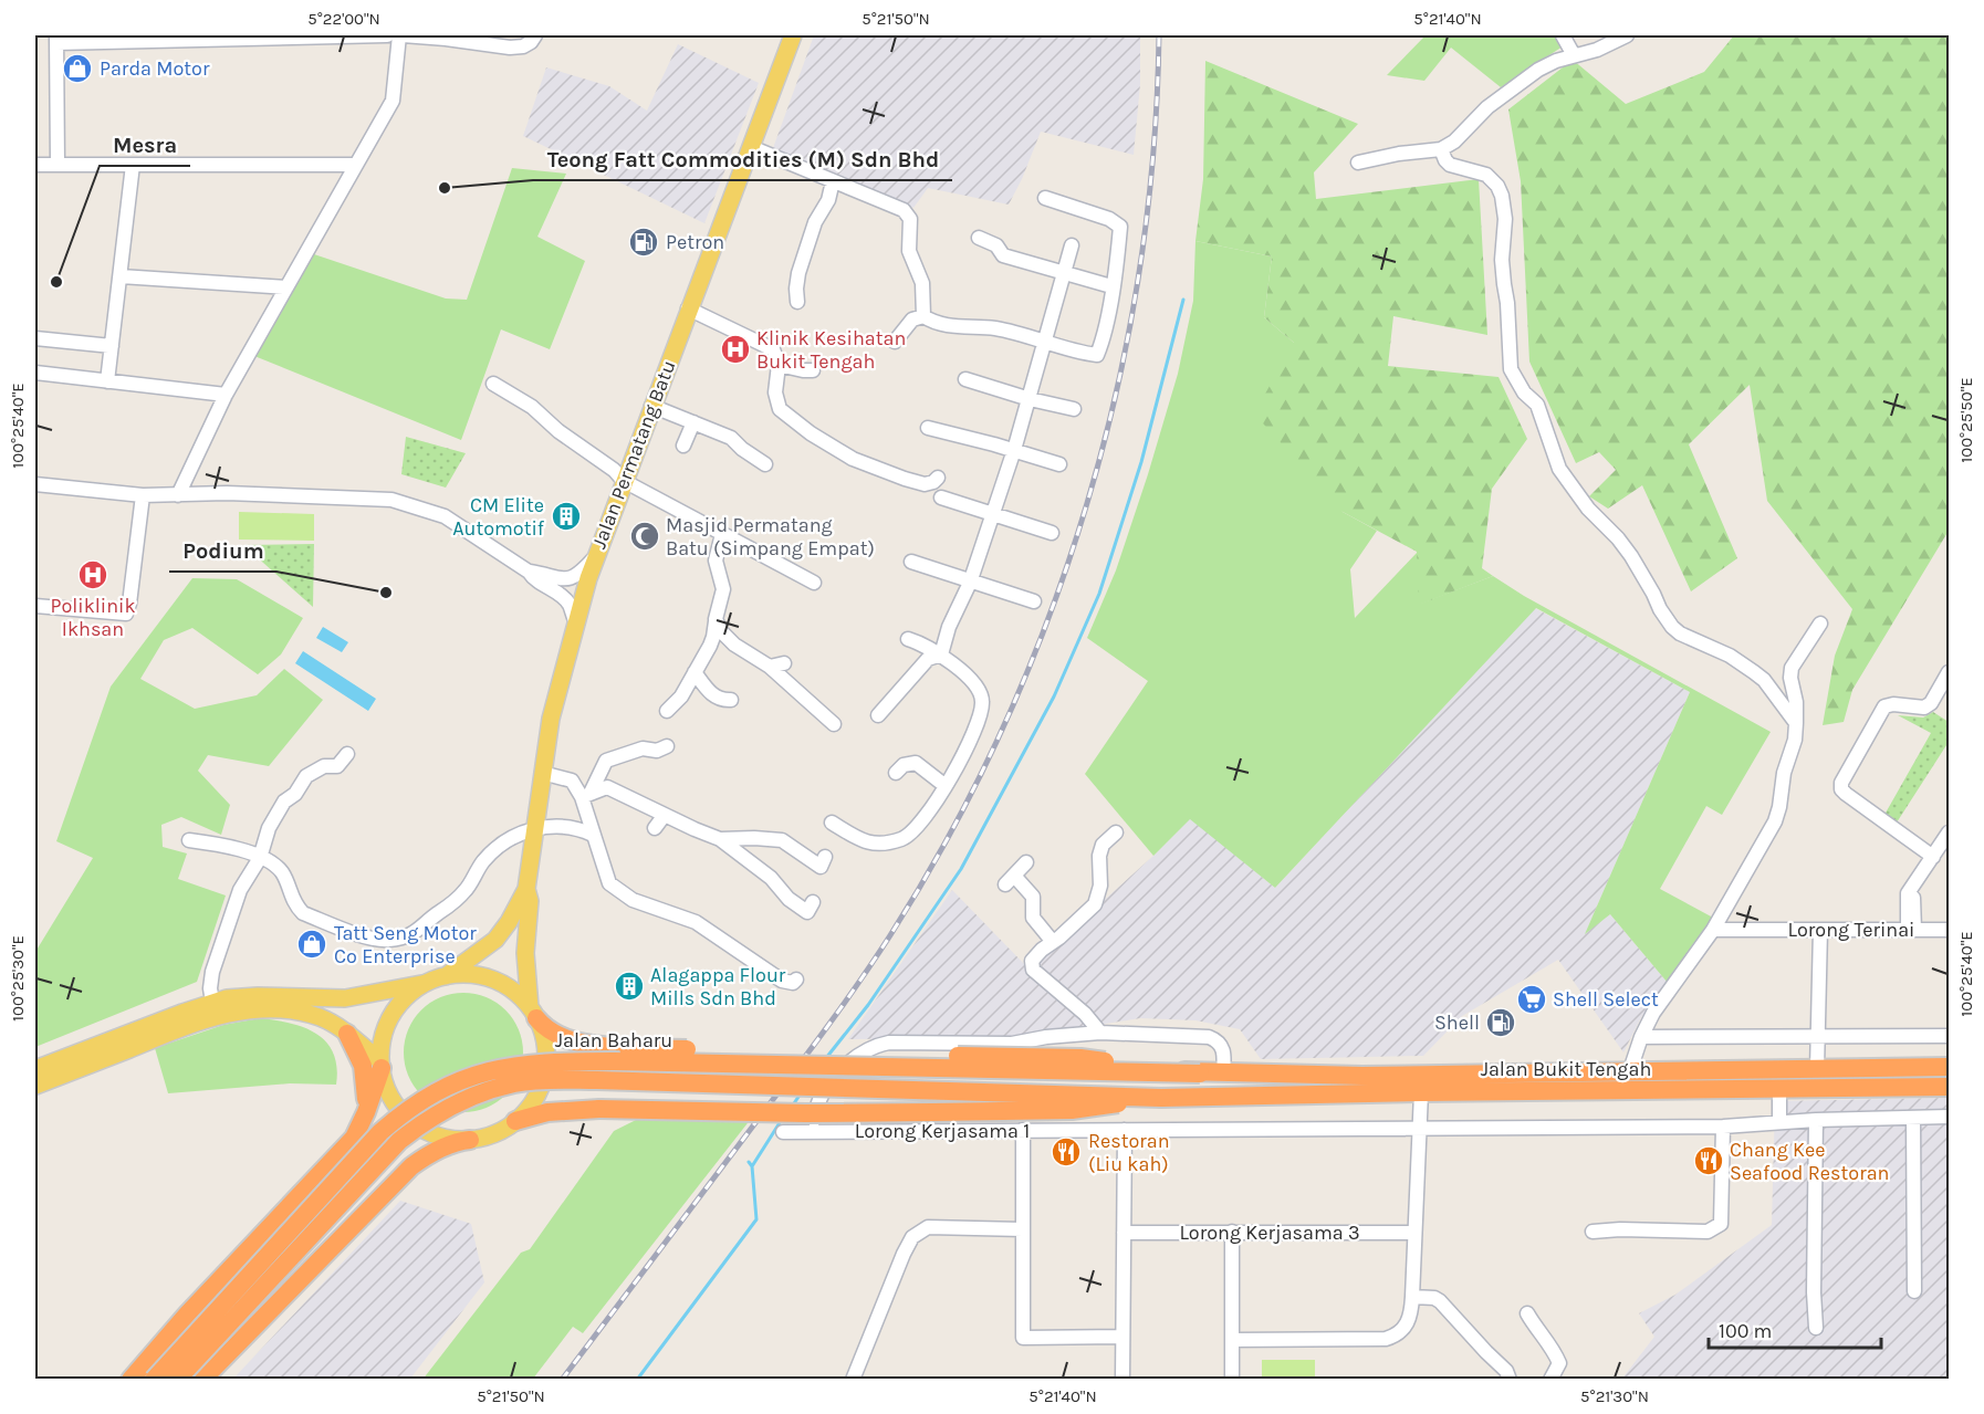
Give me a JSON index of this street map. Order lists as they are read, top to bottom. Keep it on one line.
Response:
{"streets":{"highway":["Jalan Baharu","Jalan Bukit Tengah"],"main road":["Jalan Permatang Batu"],"street":["Lorong Terinai","Lorong Kerjasama 1","Lorong Kerjasama 3"]},"crossings":[["Jalan Baharu","Jalan Bukit Tengah"]],"places":{"shop":["Parda Motor","Tatt Seng Motor Co Enterprise"],"other":["Teong Fatt Commodities (M) Sdn Bhd","Mesra","Podium"],"fuel station":["Petron","Shell"],"hospital":["Klinik Kesihatan Bukit Tengah","Poliklinik Ikhsan"],"building":["CM Elite Automotif","Alagappa Flour Mills Sdn Bhd"],"mosque":["Masjid Permatang Batu (Simpang Empat)"],"supermarket":["Shell Select"],"restaurant":["Restoran (Liu kah)","Chang Kee Seafood Restoran"]},"scale_bar":"100 m","coordinates":["5°22'00\"N","5°21'50\"N","5°21'40\"N","100°25'50\"E","100°25'40\"E","100°25'30\"E","5°21'30\"N"]}
